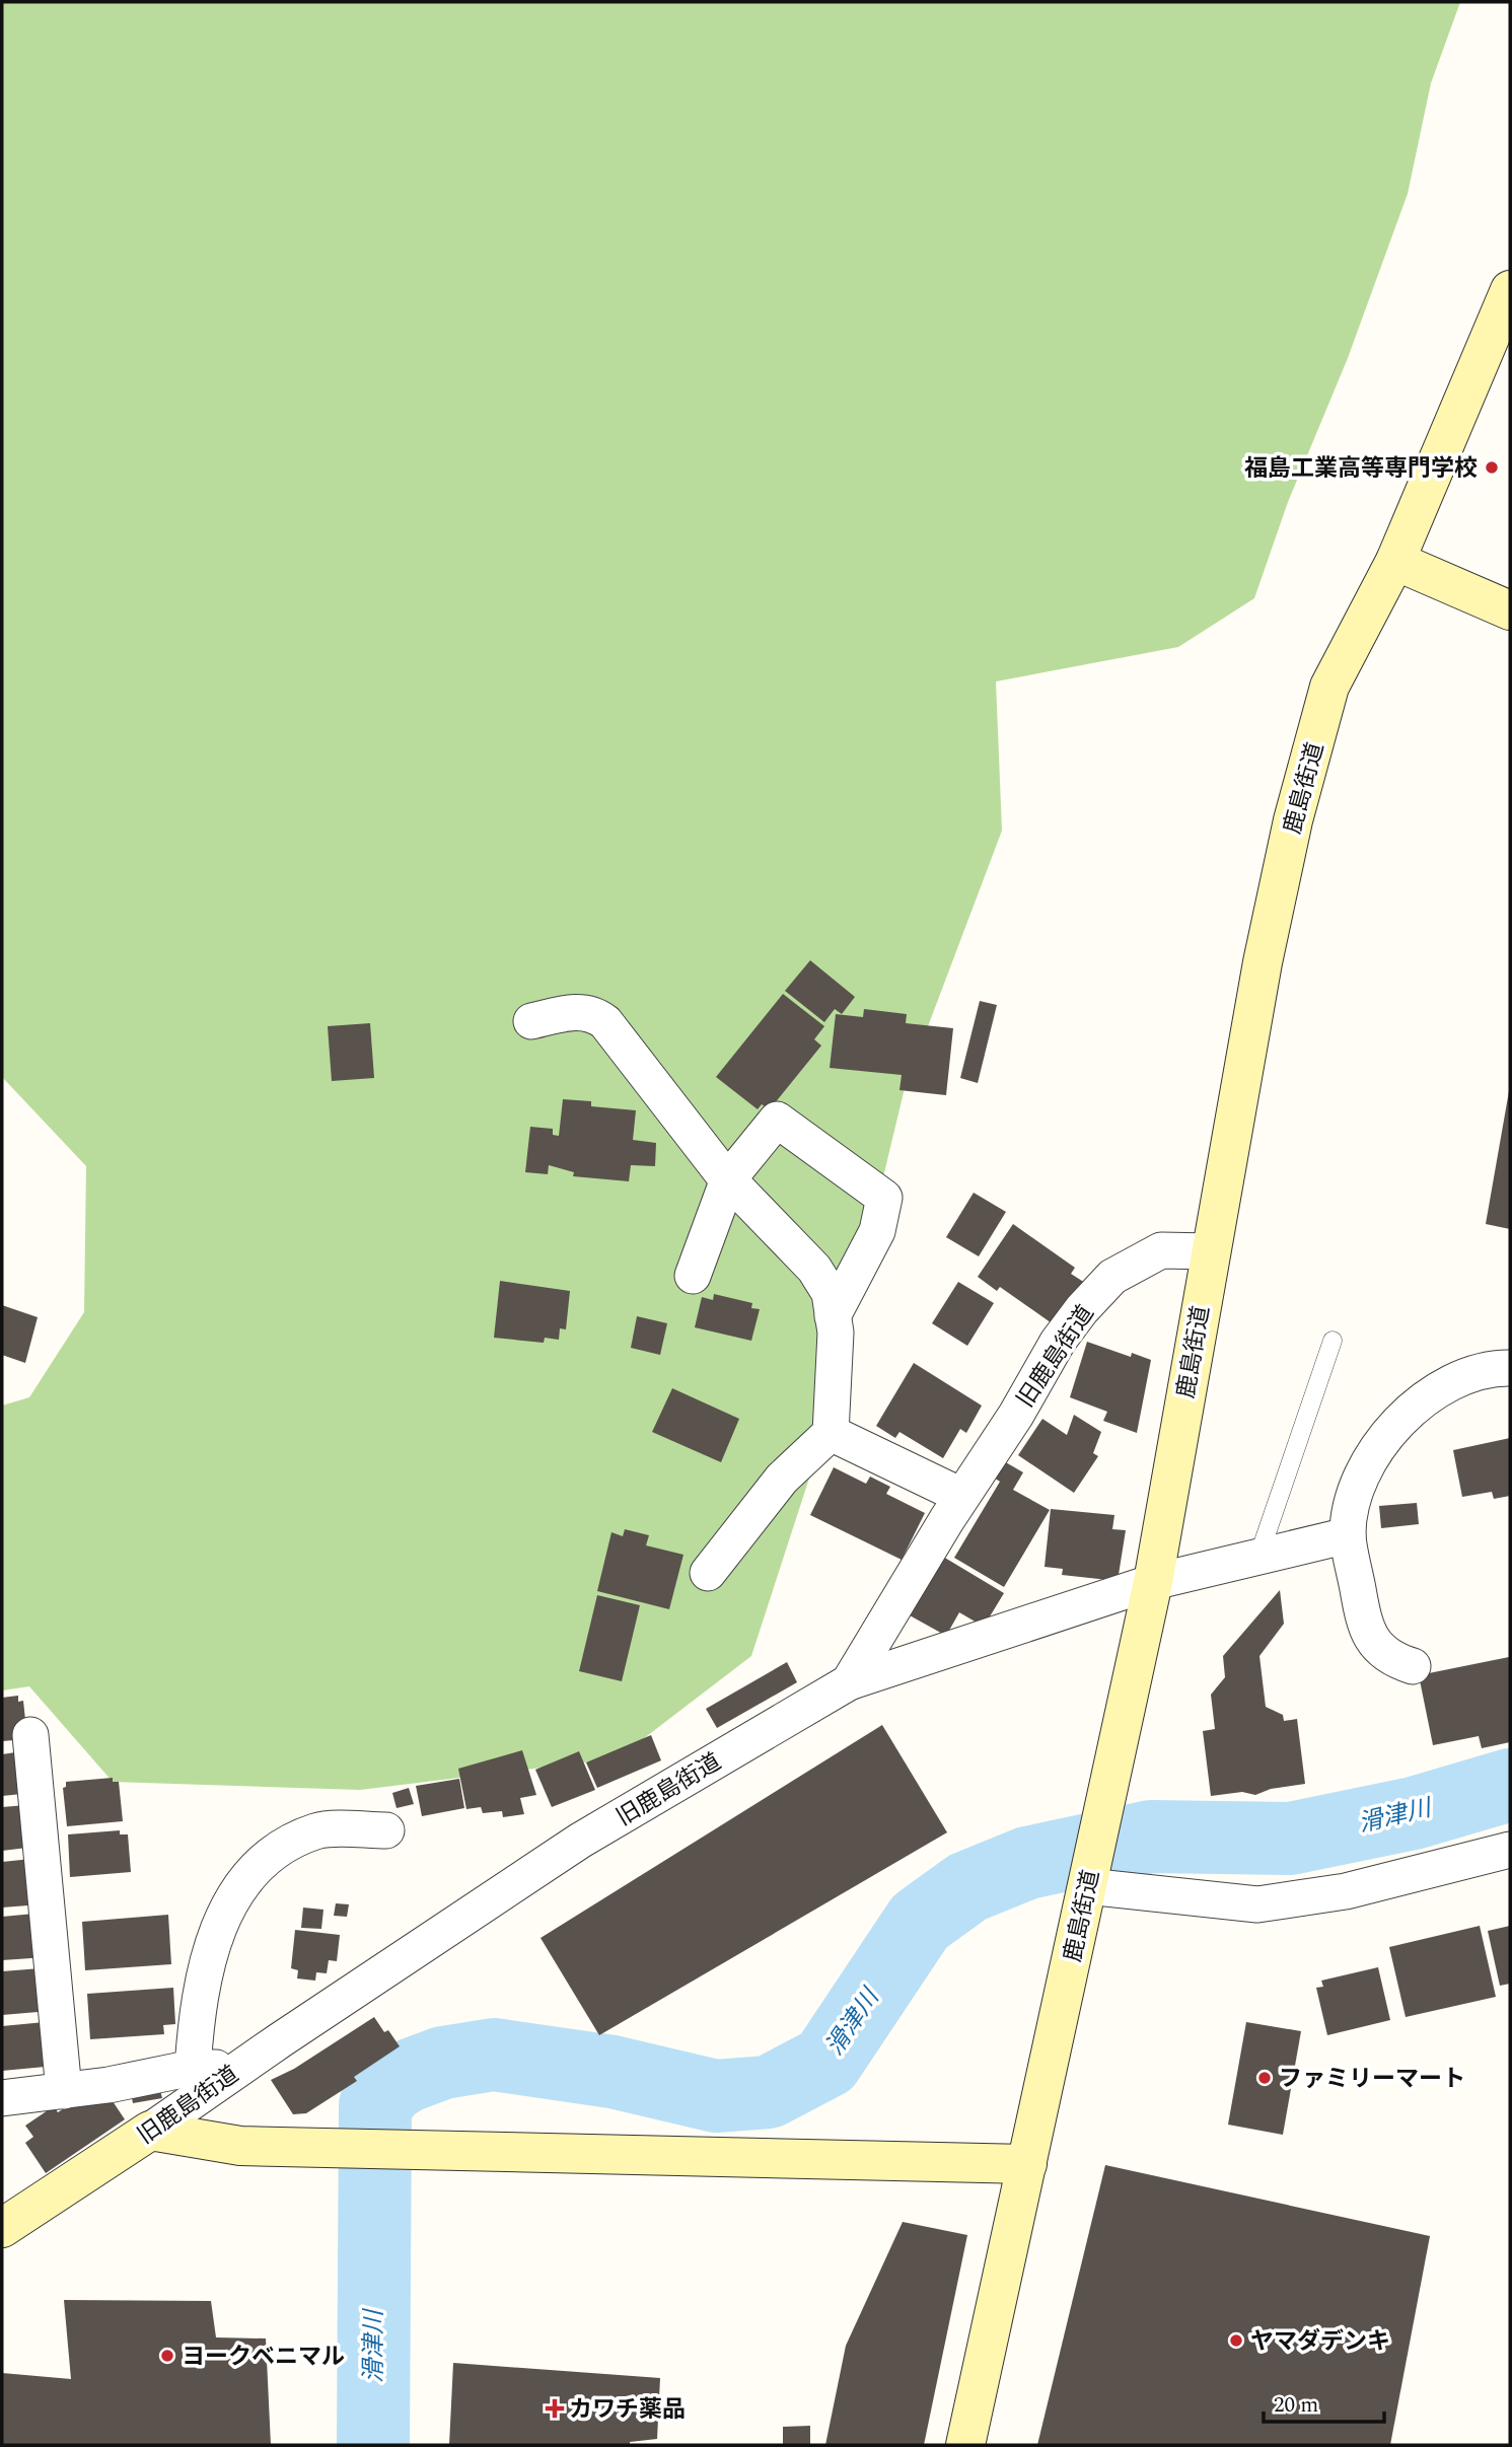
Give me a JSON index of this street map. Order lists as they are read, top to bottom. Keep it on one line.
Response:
{"streets":{"street":["鹿島街道","旧鹿島街道"]},"crossings":[["鹿島街道","旧鹿島街道"]],"water":["滑津川"],"places":{"other":["福島工業高等専門学校","ファミリーマート","ヤマダデンキ","ヨークベニマル"],"health":["カワチ薬品"]},"scale_bar":"20 m"}
